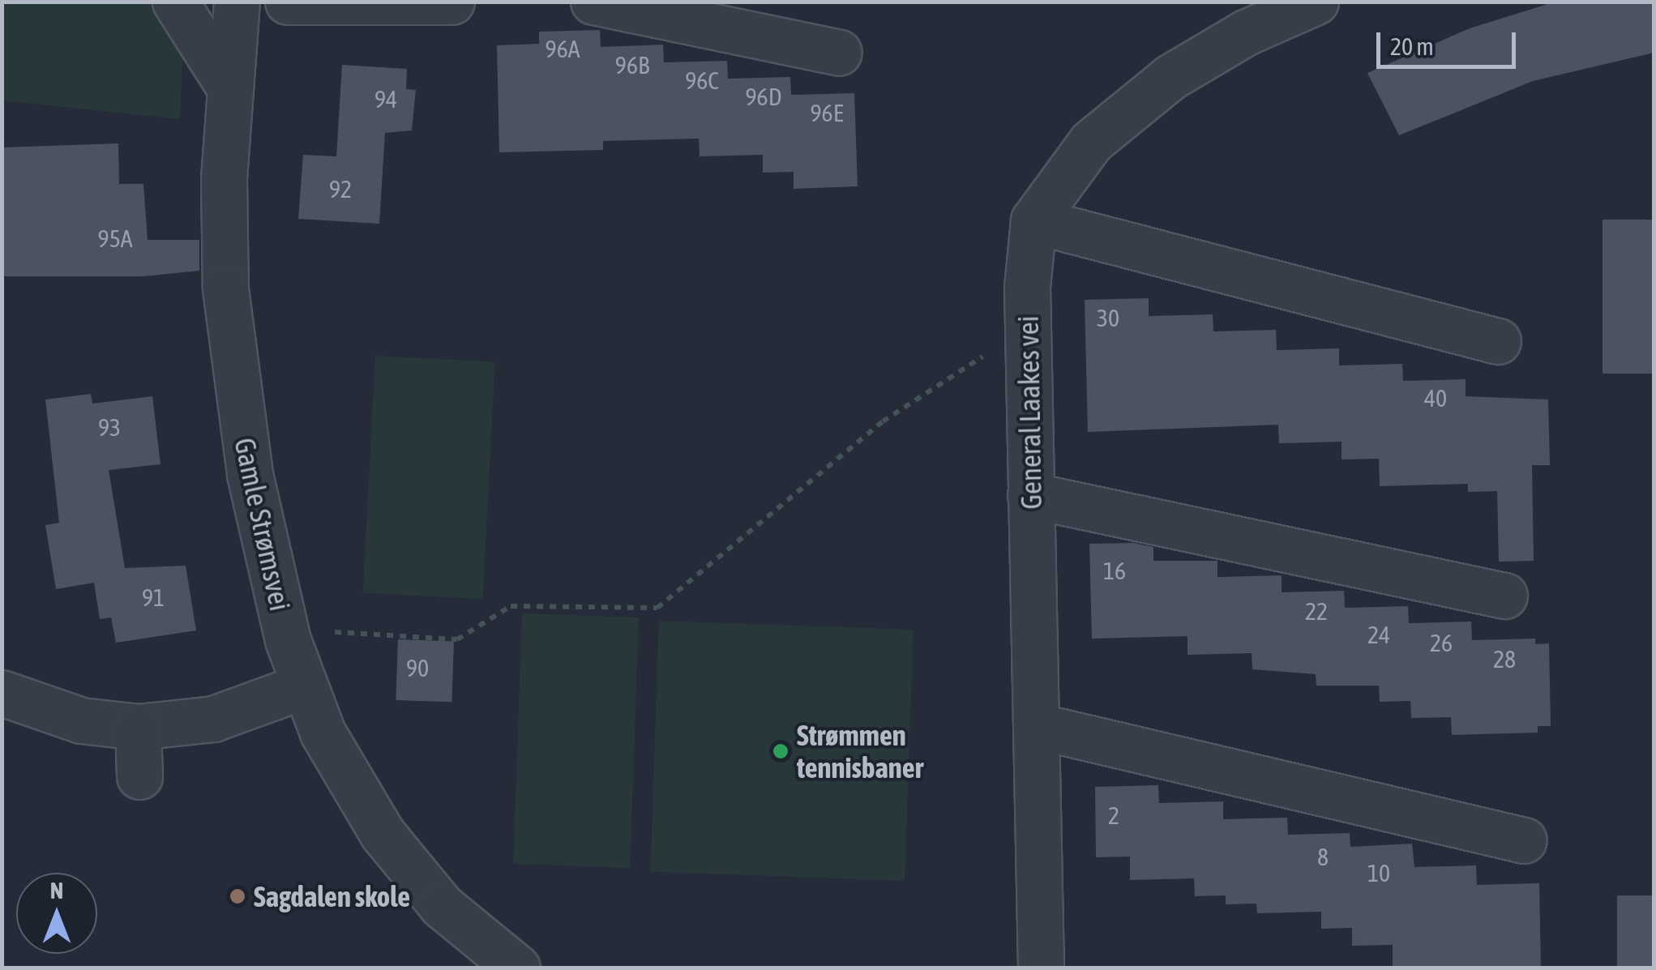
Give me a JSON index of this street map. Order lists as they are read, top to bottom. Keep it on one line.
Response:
{"streets":{"street":["General Laakes vei","Gamle Strømsvei"]},"places":["Strømmen tennisbaner","Sagdalen skole"],"house_numbers":["96A","96B","96C","96D","94","96E","92","95A","30","40","93","16","91","22","24","26","28","90","2","8","10"],"scale_bar":"20 m","north":"top"}
